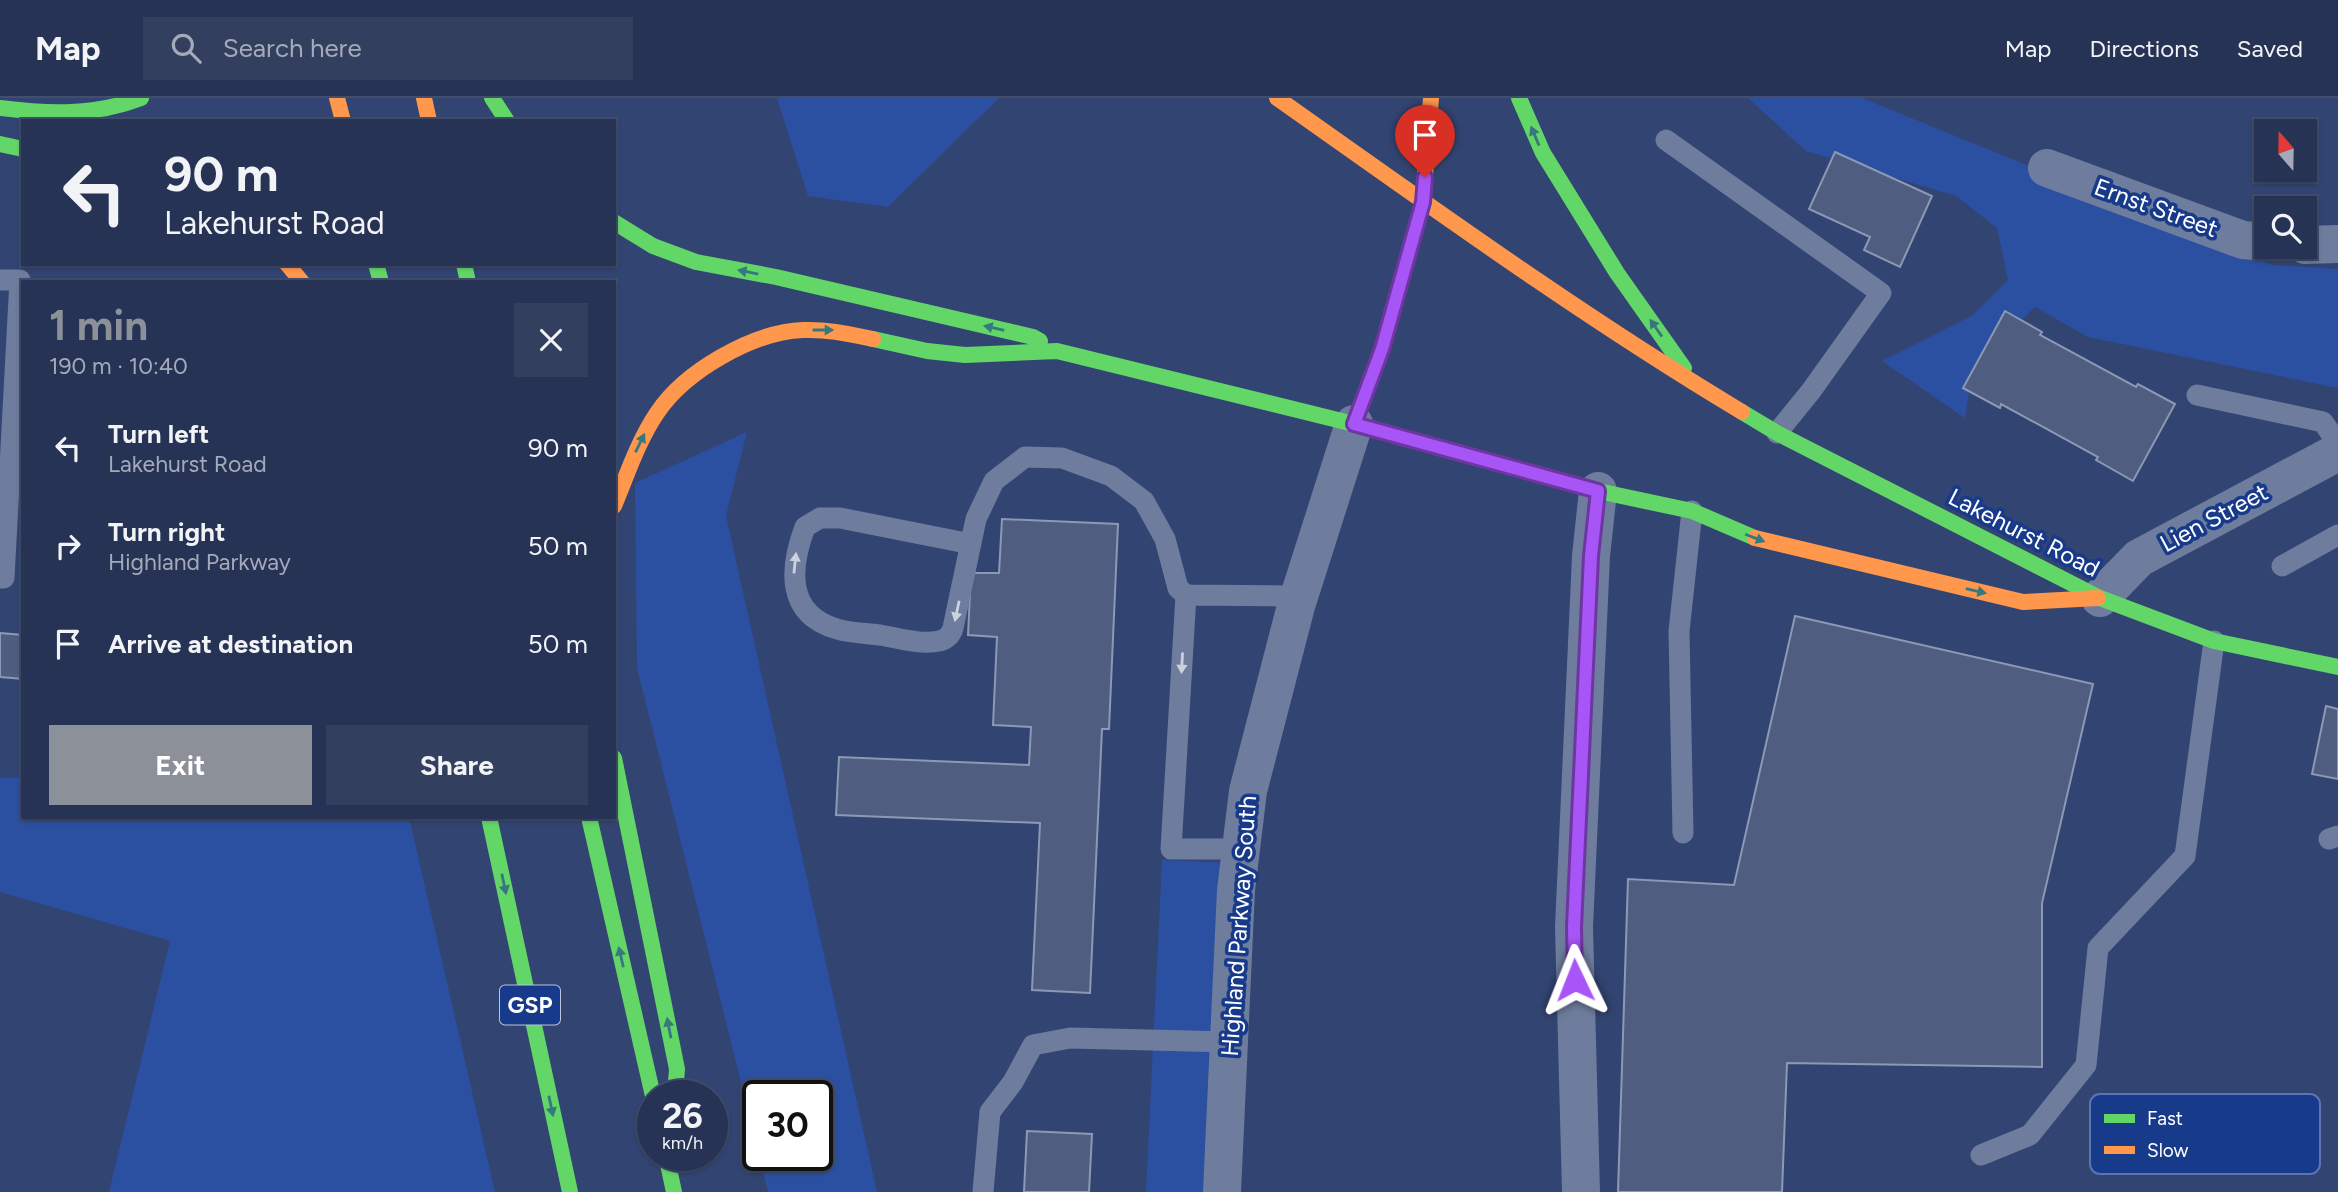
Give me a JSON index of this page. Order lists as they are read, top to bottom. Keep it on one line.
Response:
{"streets":{"main road":["Lakehurst Road","GSP"],"street":["Ernst Street","Lien Street","Highland Parkway South"]},"crossings":[["Lien Street","Lakehurst Road"],["Lakehurst Road","Highland Parkway South"]],"legend":["Fast","Slow"],"north":"top","page":{"header":"Map","search":"Search here","nav":["Map","Directions","Saved"],"turn":["90 m","Lakehurst Road"],"heading":["1 min","190 m · 10:40"],"list":[{"name":"Turn left","note":"Lakehurst Road","value":"90 m"},{"name":"Turn right","note":"Highland Parkway","value":"50 m"},{"name":"Arrive at destination","value":"50 m"}],"buttons":["Exit","Share"],"speed":"26 km/h","limit":"30"}}
